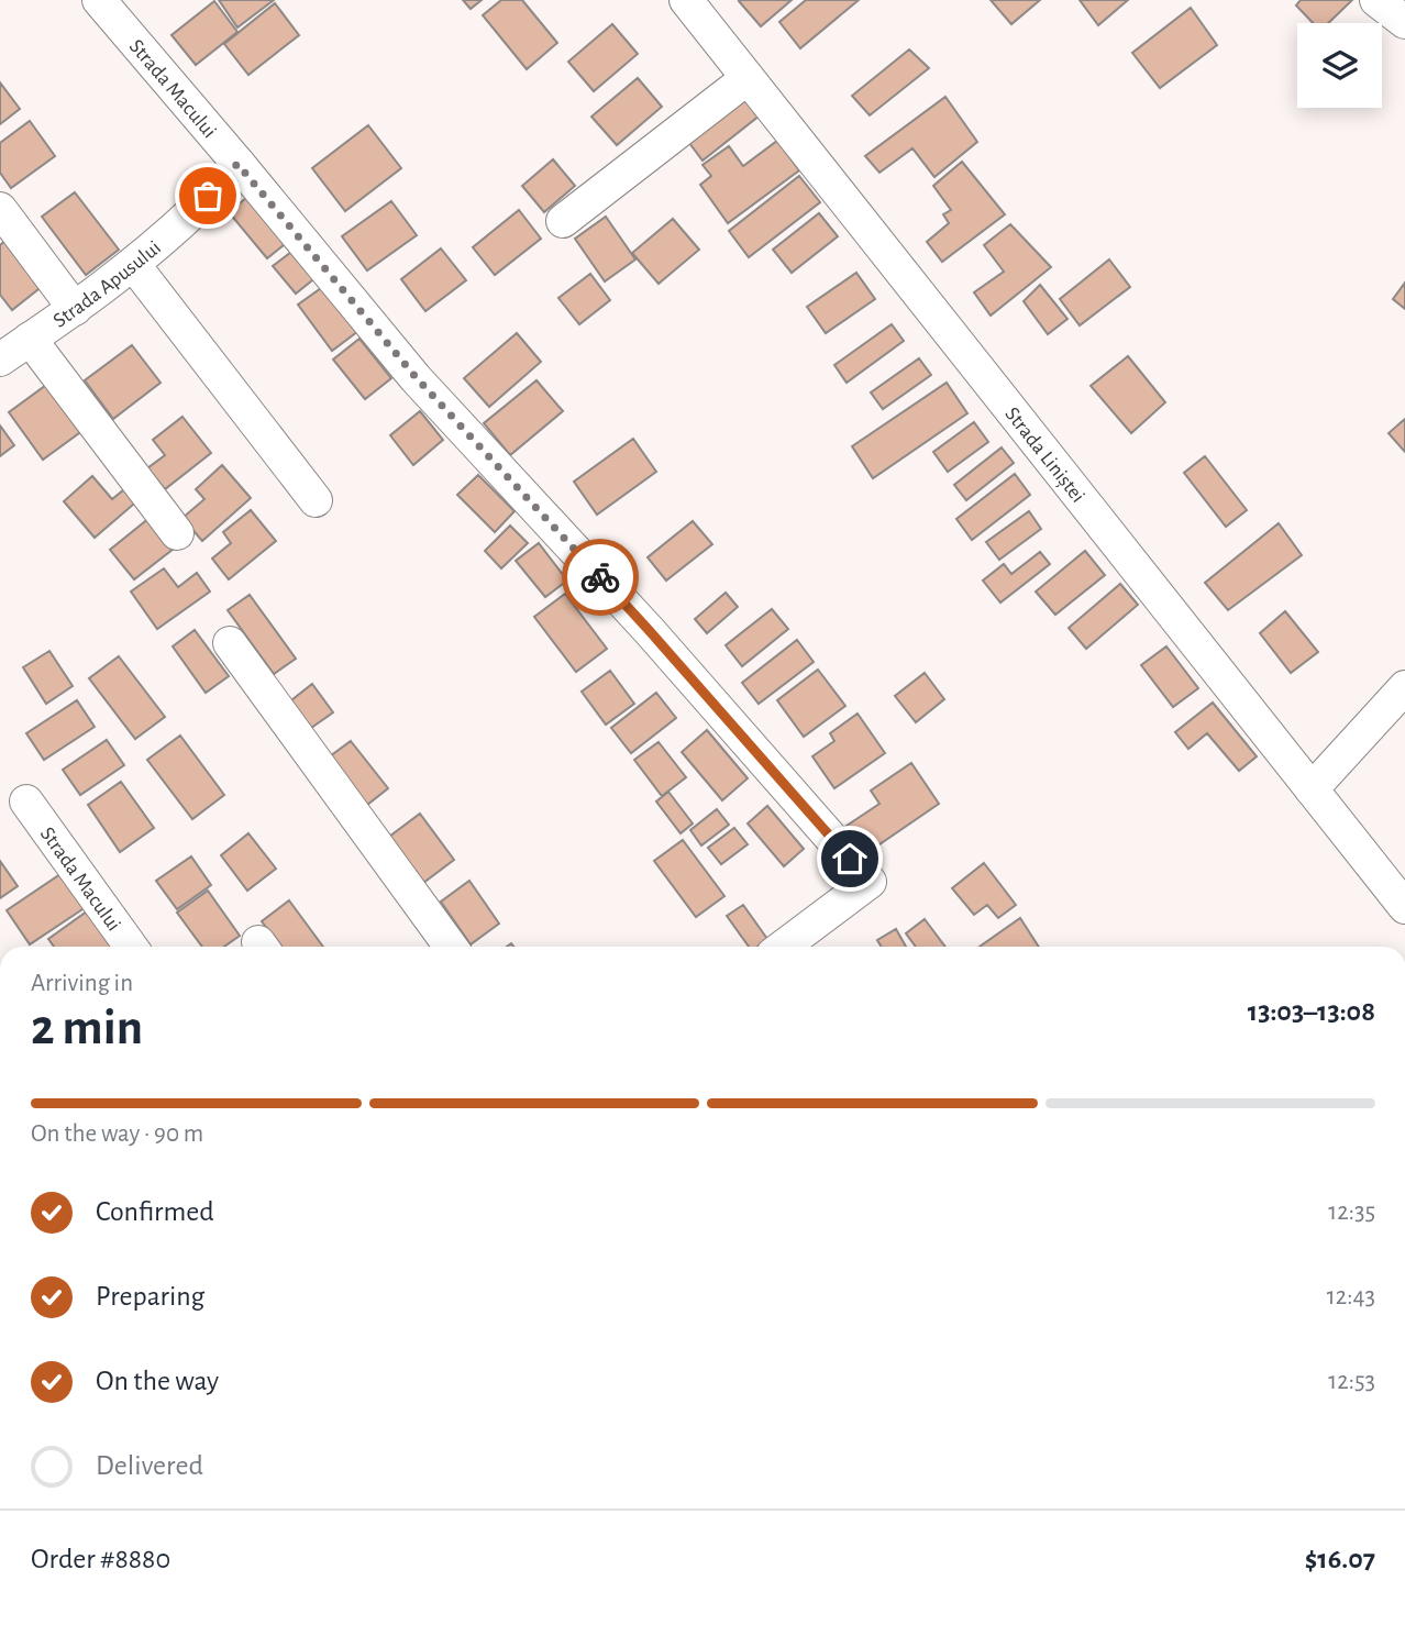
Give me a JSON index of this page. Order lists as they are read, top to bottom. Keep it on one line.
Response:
{"streets":{"street":["Strada Macului","Strada Apusului","Strada Liniștei"]},"crossings":[["Strada Macului","Strada Apusului"]],"page":{"heading":["2 min","Arriving in","13:03–13:08"],"panel":["Order #8880","$16.07"],"bar":"On the way · 90 m","list":[["Confirmed","12:35"],["Preparing","12:43"],["On the way","12:53"],"Delivered"]}}
